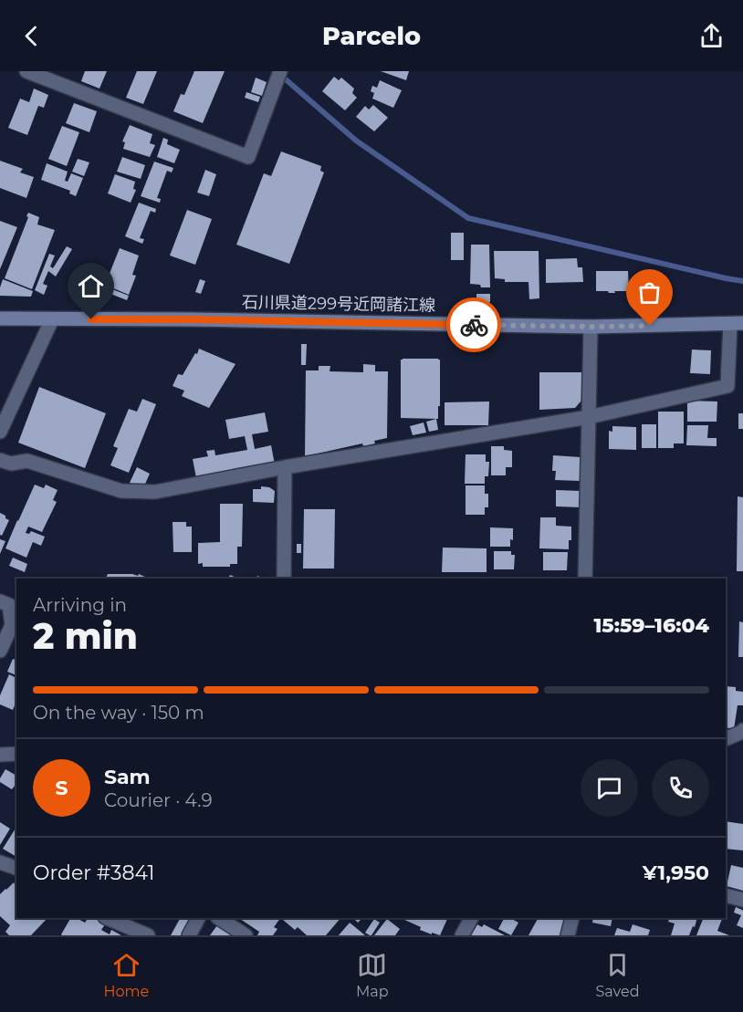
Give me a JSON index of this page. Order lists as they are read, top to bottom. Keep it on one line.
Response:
{"streets":{"main road":["石川県道299号近岡諸江線"]},"page":{"header":"Parcelo","heading":["2 min","Arriving in","15:59–16:04"],"panel":["Sam","Courier · 4.9","Order #3841","¥1,950"],"bar":"On the way · 150 m","round":"S","tabs":["Home","Map","Saved"]}}
